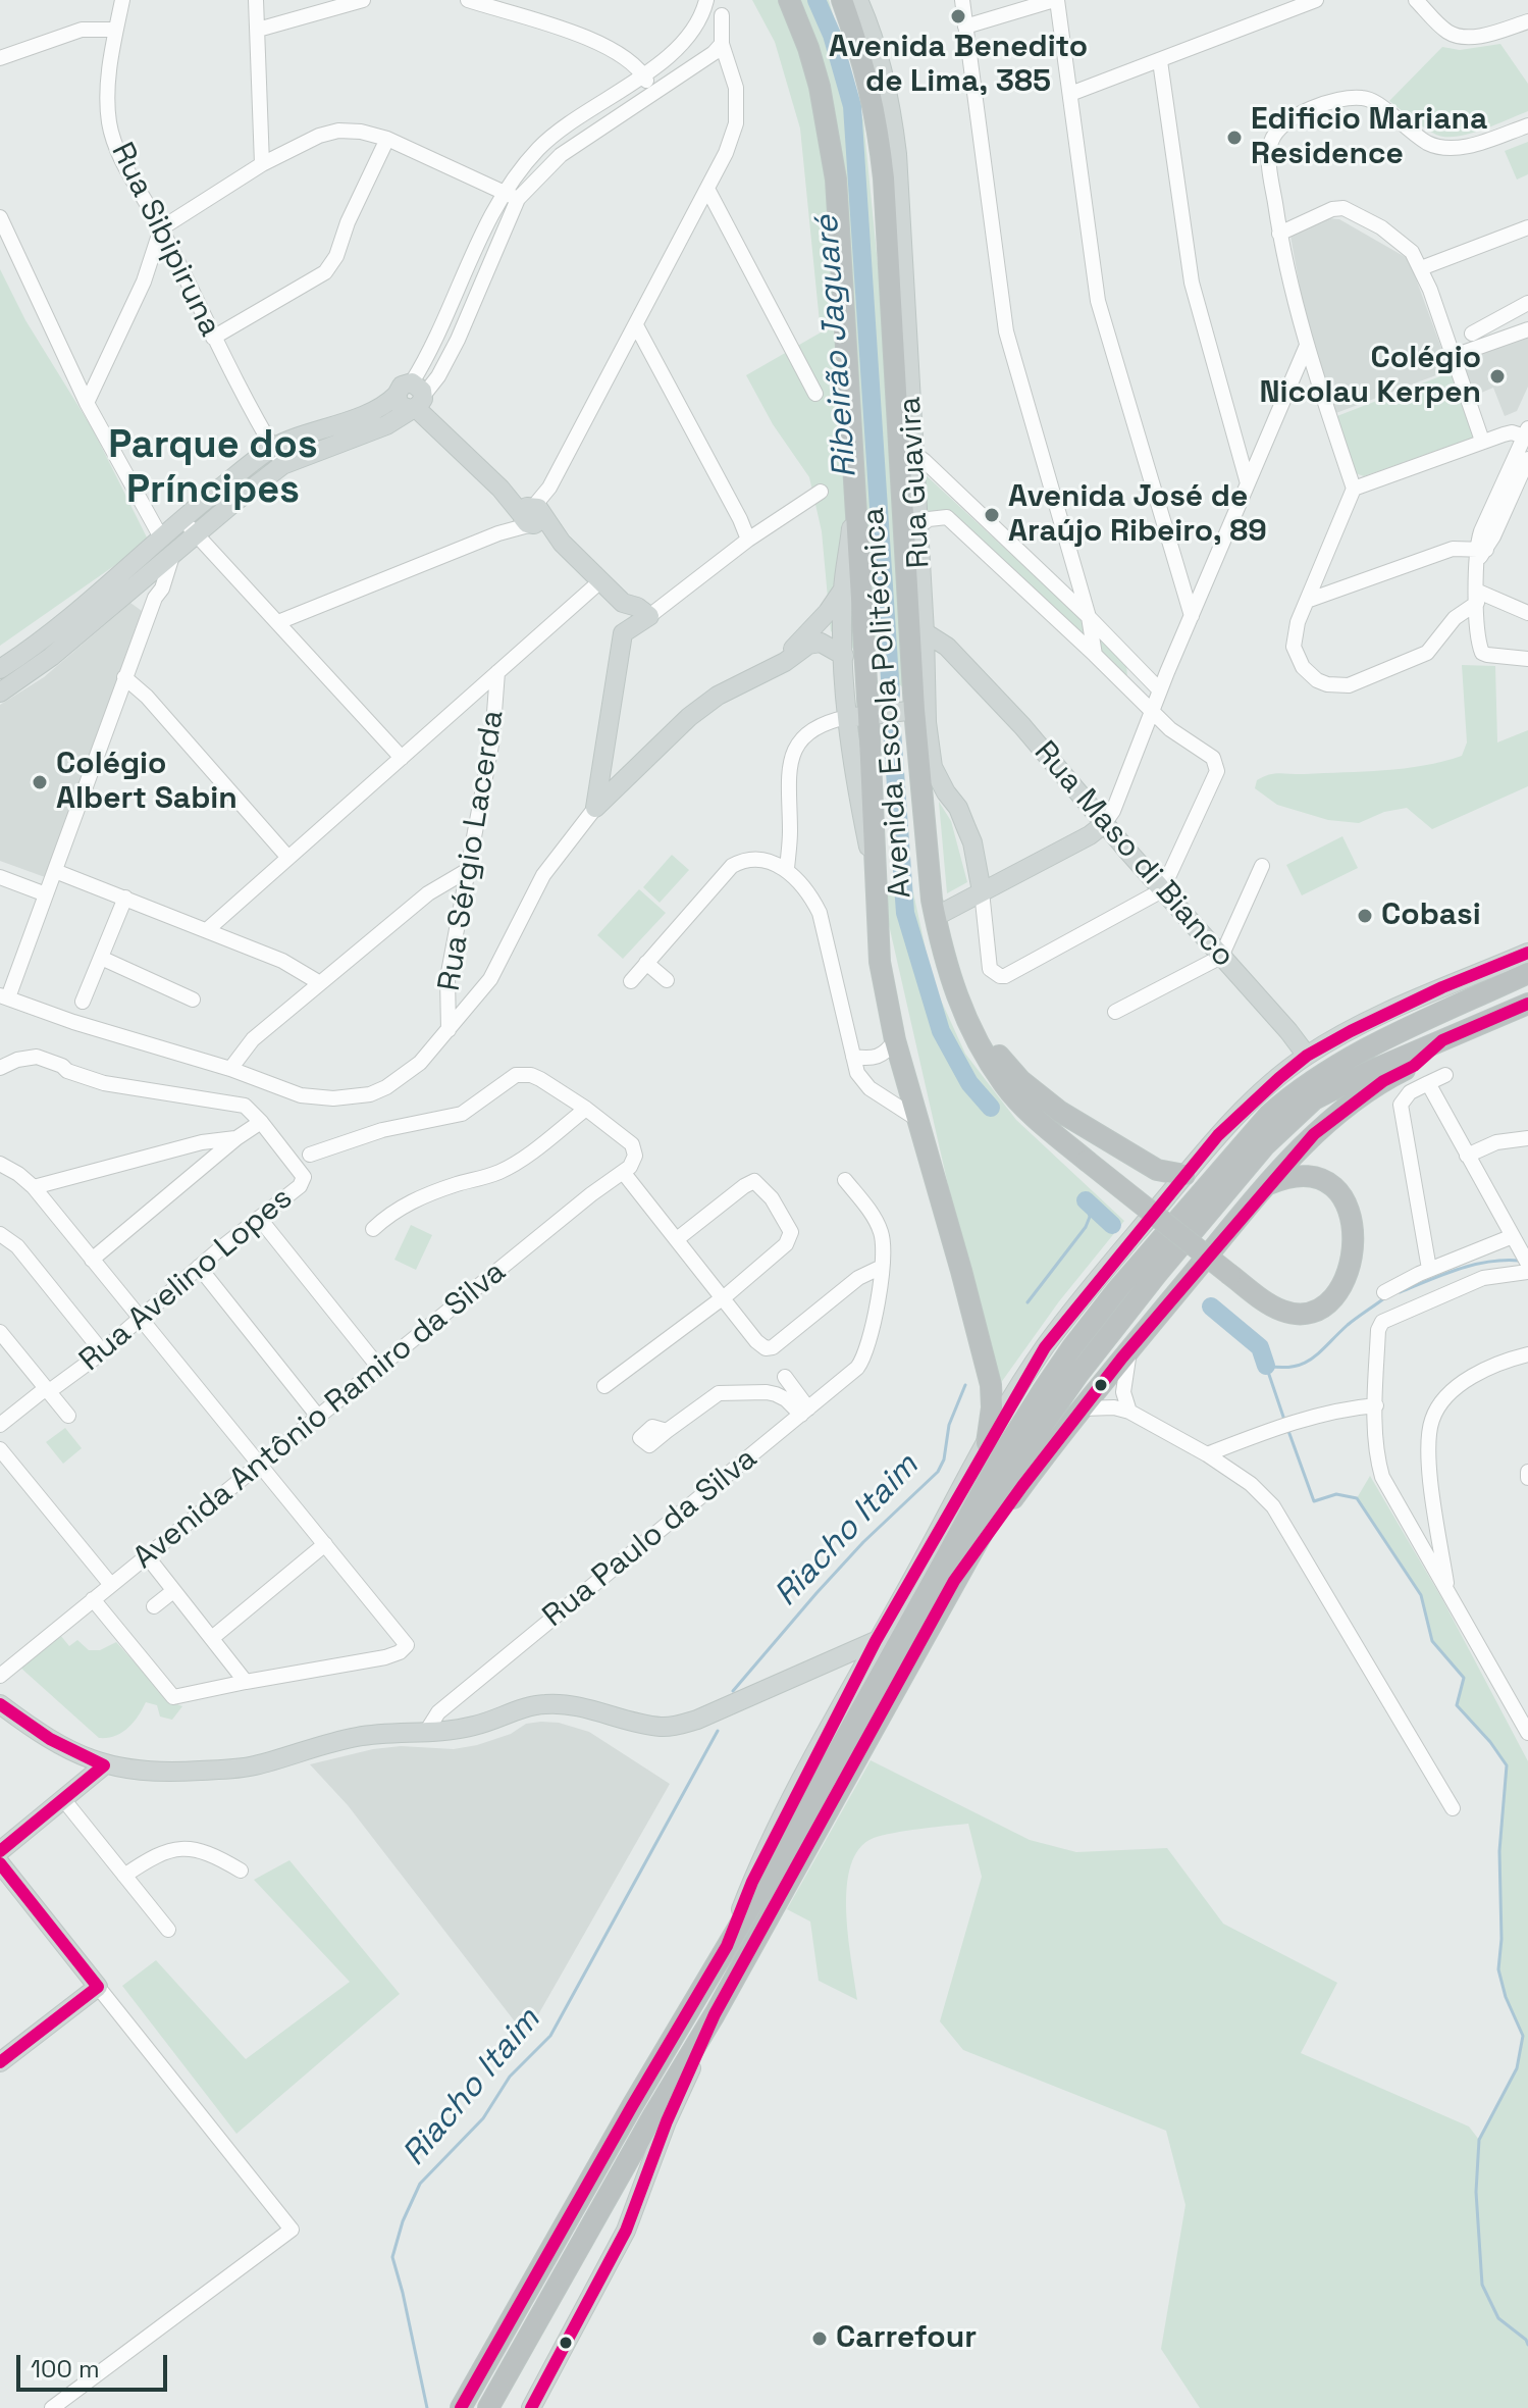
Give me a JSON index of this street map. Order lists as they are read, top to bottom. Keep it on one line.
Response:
{"streets":{"highway":["Avenida Escola Politécnica"],"main road":["Rua Guavira","Rua Maso di Bianco"],"street":["Rua Sibipiruna","Rua Sérgio Lacerda","Rua Avelino Lopes","Avenida Antônio Ramiro da Silva","Rua Paulo da Silva"]},"crossings":[["Rua Guavira","Avenida Escola Politécnica"],["Rua Guavira","Rua Maso di Bianco"]],"districts":["Parque dos Príncipes"],"water":["Ribeirão Jaguaré","Riacho Itaim"],"places":["Avenida Benedito de Lima, 385","Edificio Mariana Residence","Colégio Nicolau Kerpen","Avenida José de Araújo Ribeiro, 89","Colégio Albert Sabin","Cobasi","Carrefour"],"scale_bar":"100 m"}
